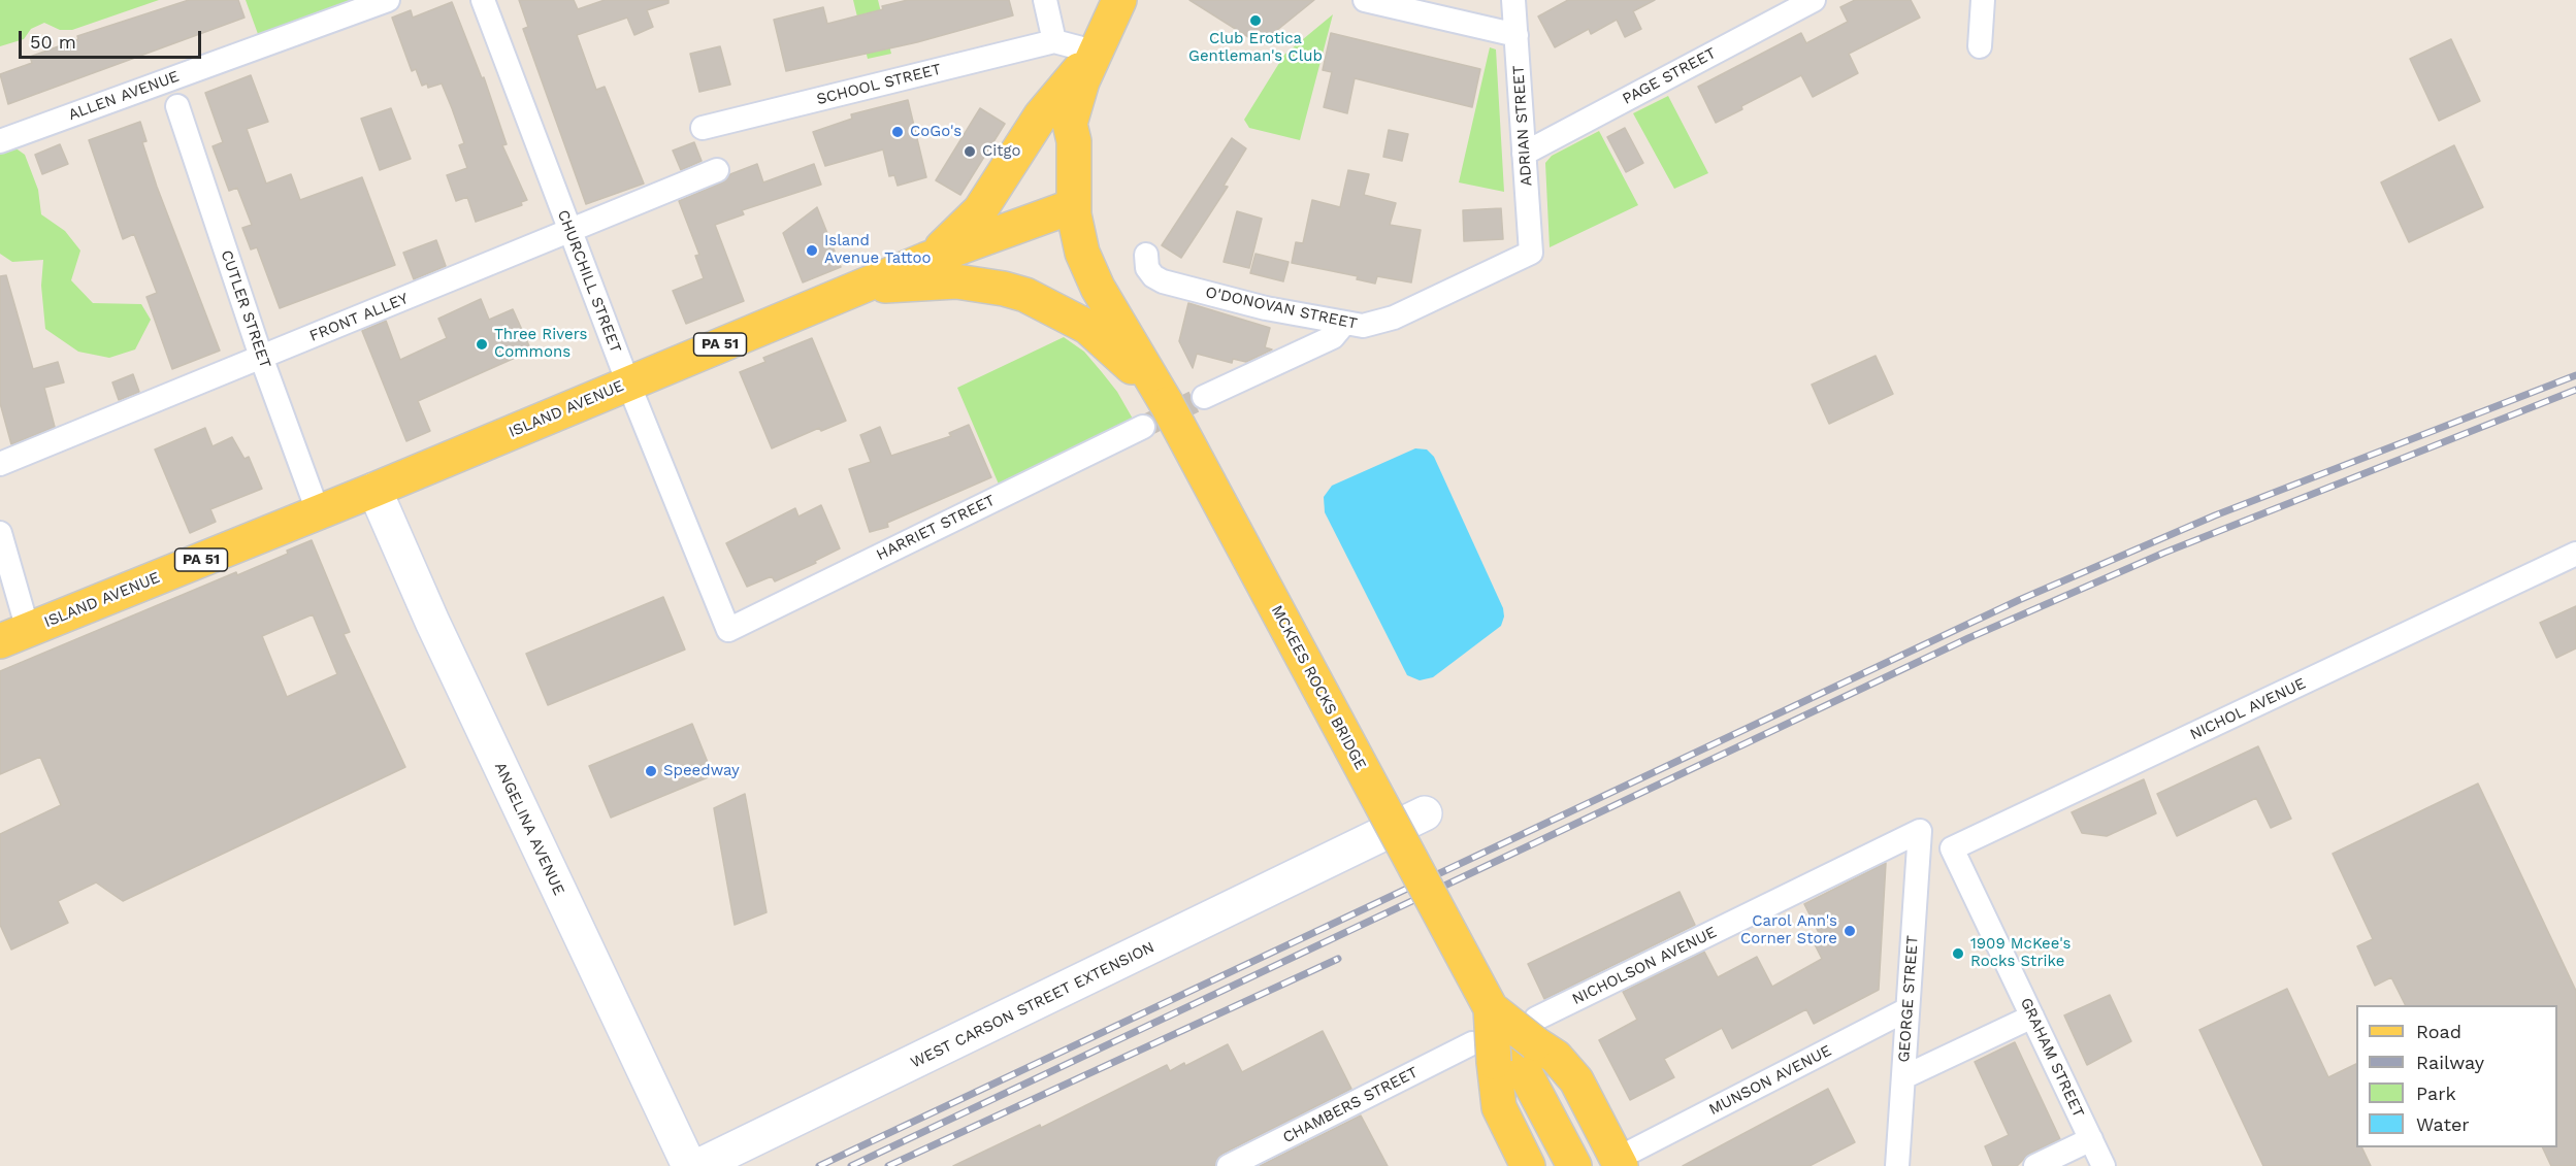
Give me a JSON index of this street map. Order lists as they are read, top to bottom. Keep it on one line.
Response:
{"streets":{"main road":["PA 51","ISLAND AVENUE","MCKEES ROCKS BRIDGE"],"street":["PAGE STREET","SCHOOL STREET","ALLEN AVENUE","ADRIAN STREET","CHURCHILL STREET","O'DONOVAN STREET","CUTLER STREET","FRONT ALLEY","HARRIET STREET","NICHOL AVENUE","ANGELINA AVENUE","NICHOLSON AVENUE","GEORGE STREET","WEST CARSON STREET EXTENSION","GRAHAM STREET","MUNSON AVENUE","CHAMBERS STREET"]},"crossings":[["PAGE STREET","ADRIAN STREET"],["ADRIAN STREET","O'DONOVAN STREET"],["CHURCHILL STREET","FRONT ALLEY"],["CHURCHILL STREET","ISLAND AVENUE"],["CHURCHILL STREET","HARRIET STREET"],["CUTLER STREET","FRONT ALLEY"],["CUTLER STREET","ISLAND AVENUE"],["ISLAND AVENUE","MCKEES ROCKS BRIDGE"],["ISLAND AVENUE","ANGELINA AVENUE"],["HARRIET STREET","MCKEES ROCKS BRIDGE"],["NICHOL AVENUE","GRAHAM STREET"],["NICHOLSON AVENUE","GEORGE STREET"],["GEORGE STREET","MUNSON AVENUE"]],"places":["Club Erotica Gentleman's Club","CoGo's","Citgo","Island Avenue Tattoo","Three Rivers Commons","Speedway","Carol Ann's Corner Store","1909 McKee's Rocks Strike"],"legend":["Road","Railway","Park","Water"],"scale_bar":"50 m"}
